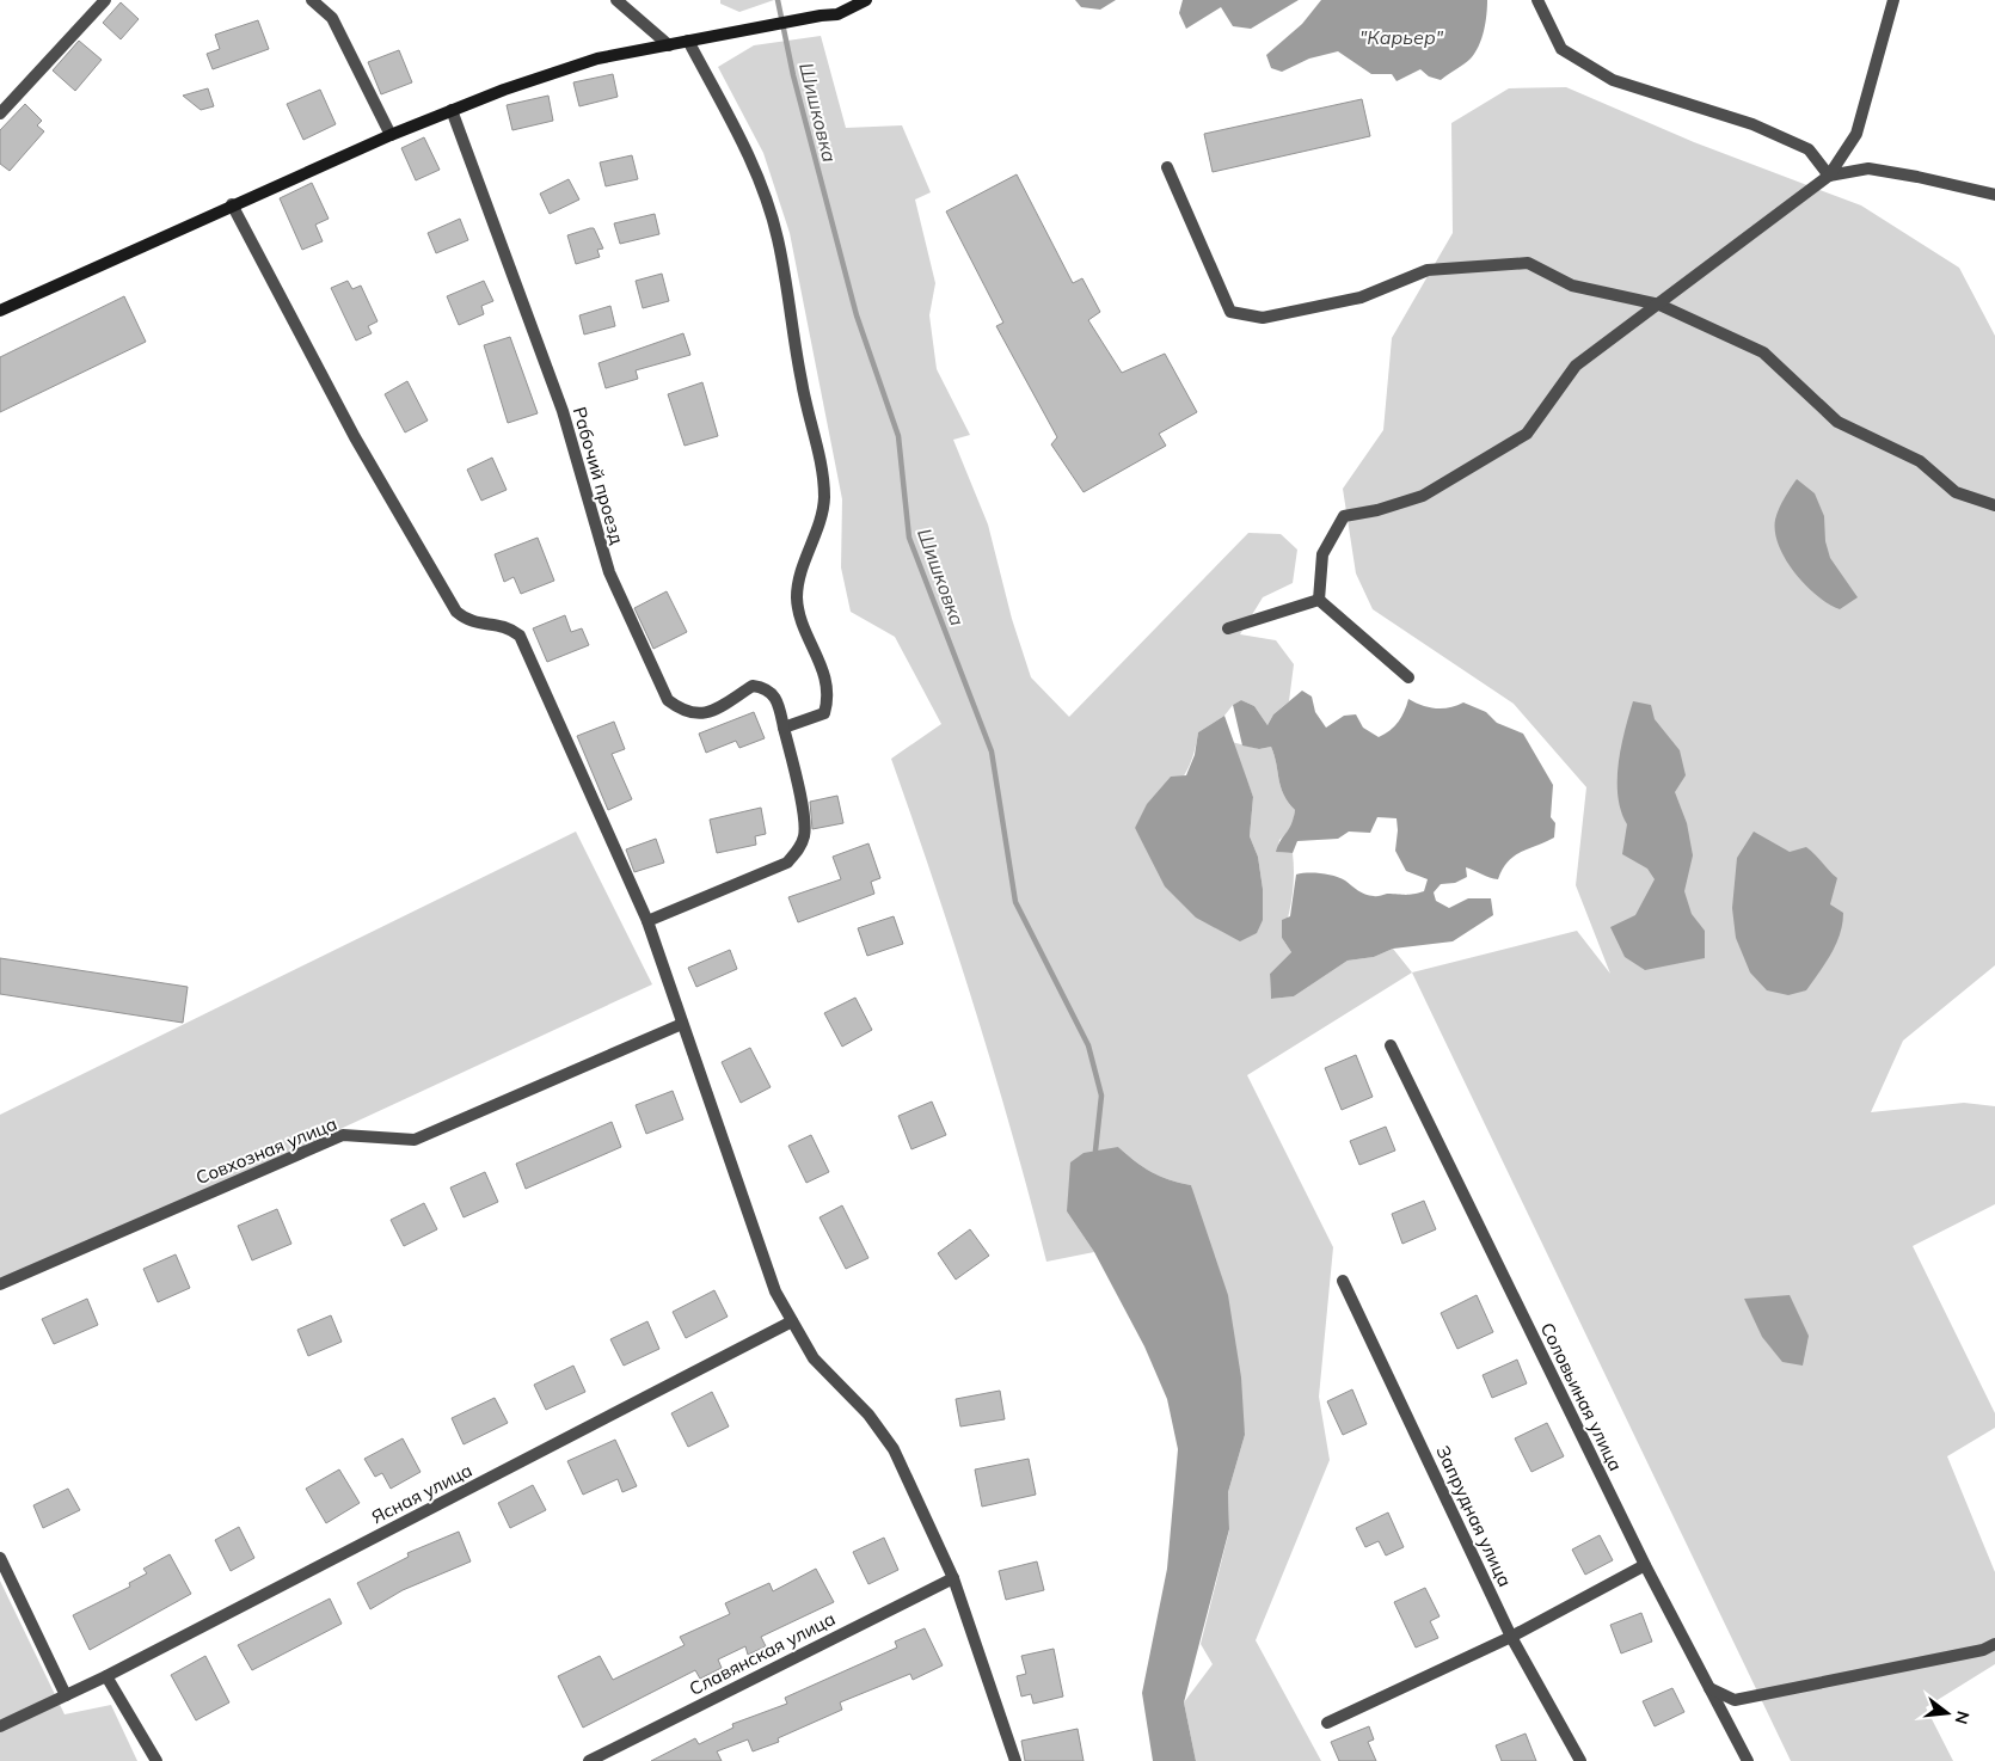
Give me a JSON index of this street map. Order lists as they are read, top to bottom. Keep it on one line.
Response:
{"streets":{"street":["Рабочий проезд","Совхозная улица","Соловьиная улица","Ясная улица","Запрудная улица","Славянская улица"]},"water":["\"Карьер\"","Шишковка"],"north":"right"}
